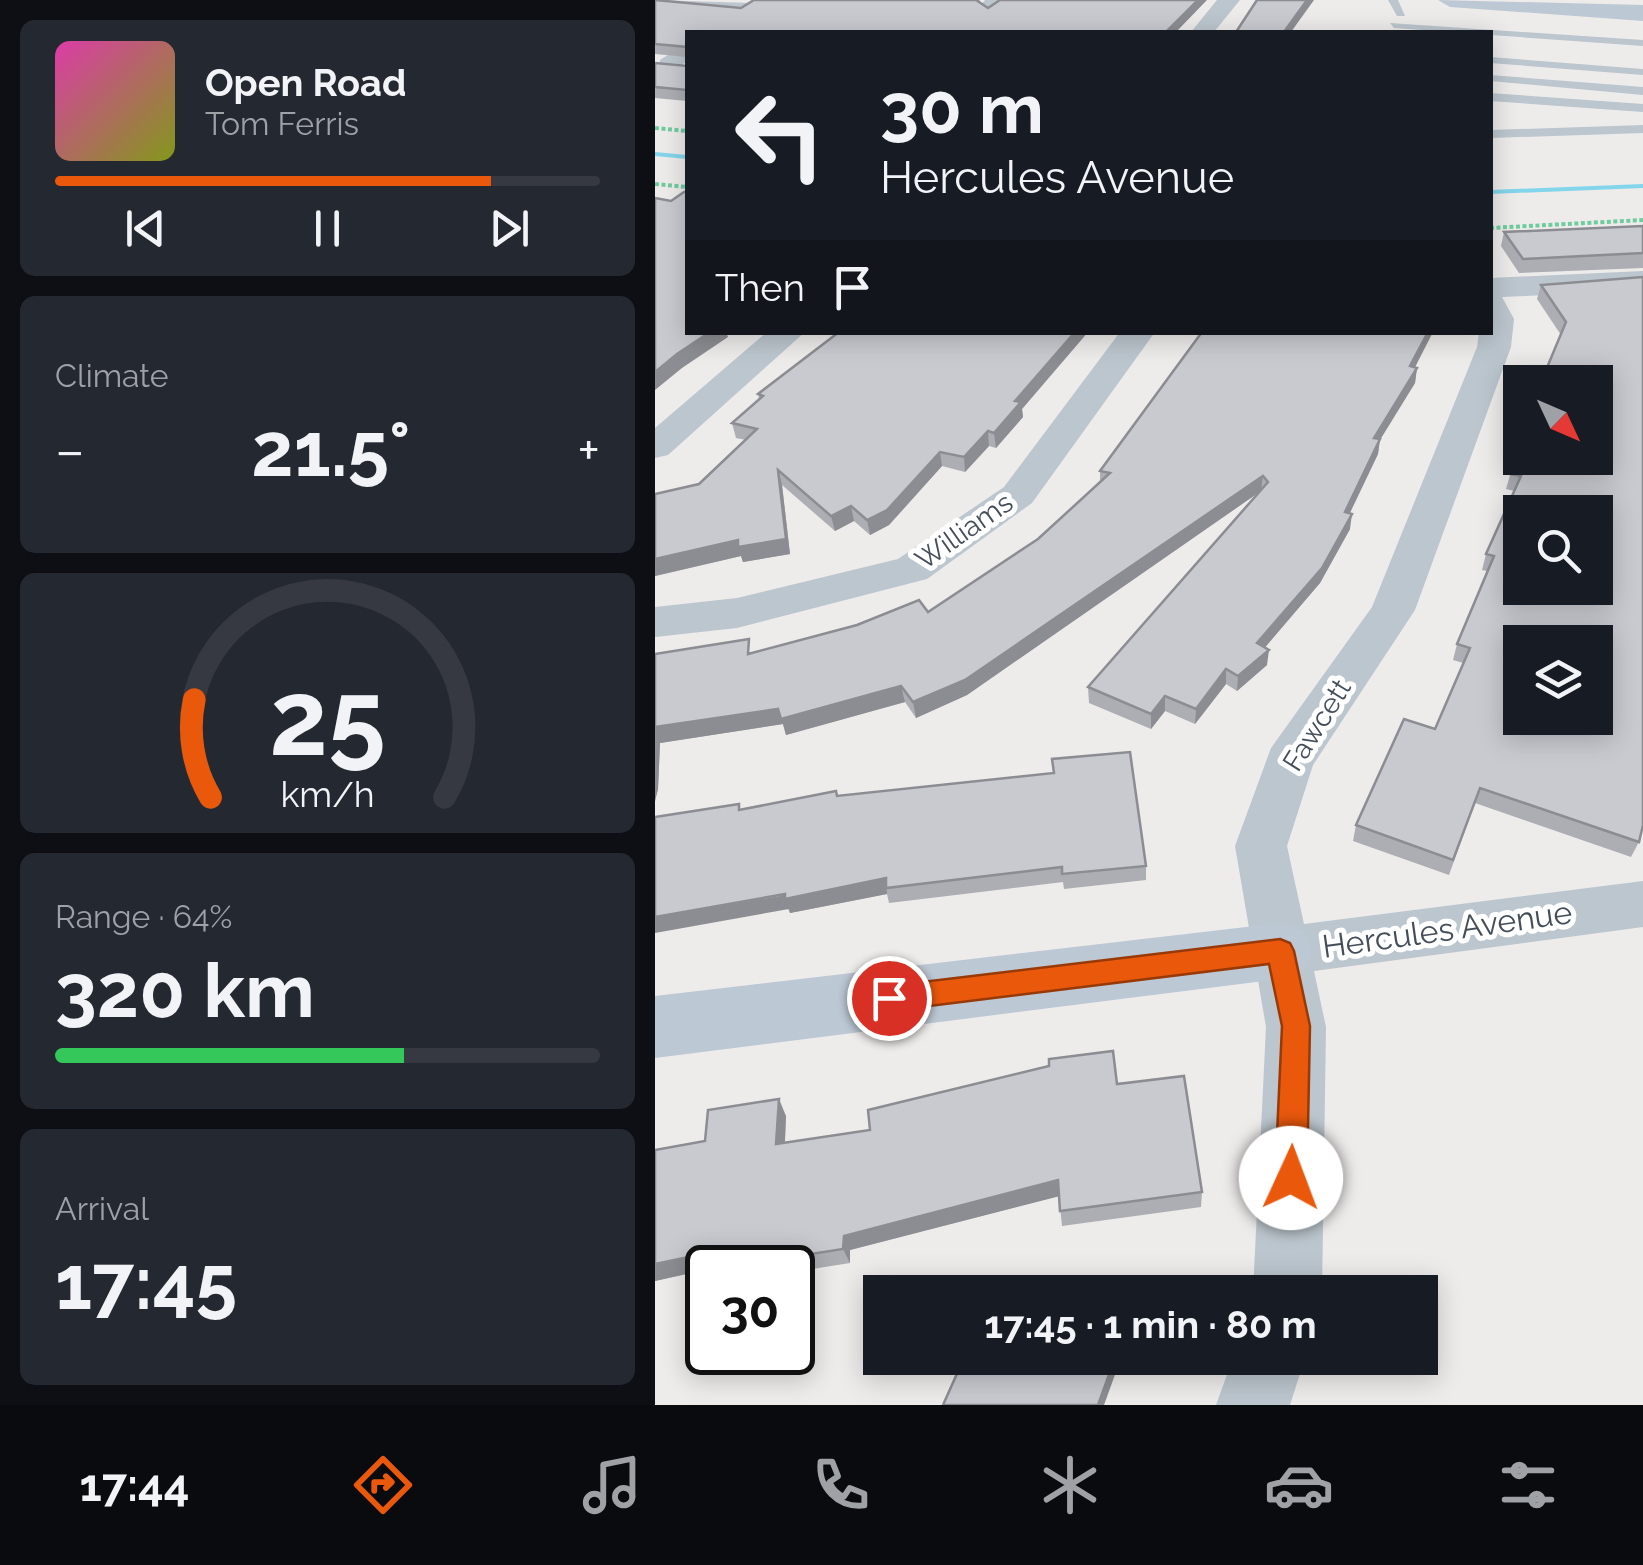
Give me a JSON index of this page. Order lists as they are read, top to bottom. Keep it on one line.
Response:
{"streets":{"street":["Williams","Fawcett","Hercules Avenue"]},"crossings":[["Fawcett","Hercules Avenue"]],"north":"bottom right","page":{"turn":["30 m","Hercules Avenue"],"song":["Open Road","Tom Ferris"],"then":"Then","tile":["Climate",["Range · 64%","320 km"],["Arrival","17:45"]],"heat":["−","21.5°","+"],"limit":"30","trip":"17:45 · 1 min · 80 m","tabs":"17:44","gauge":["25","km/h"]}}
